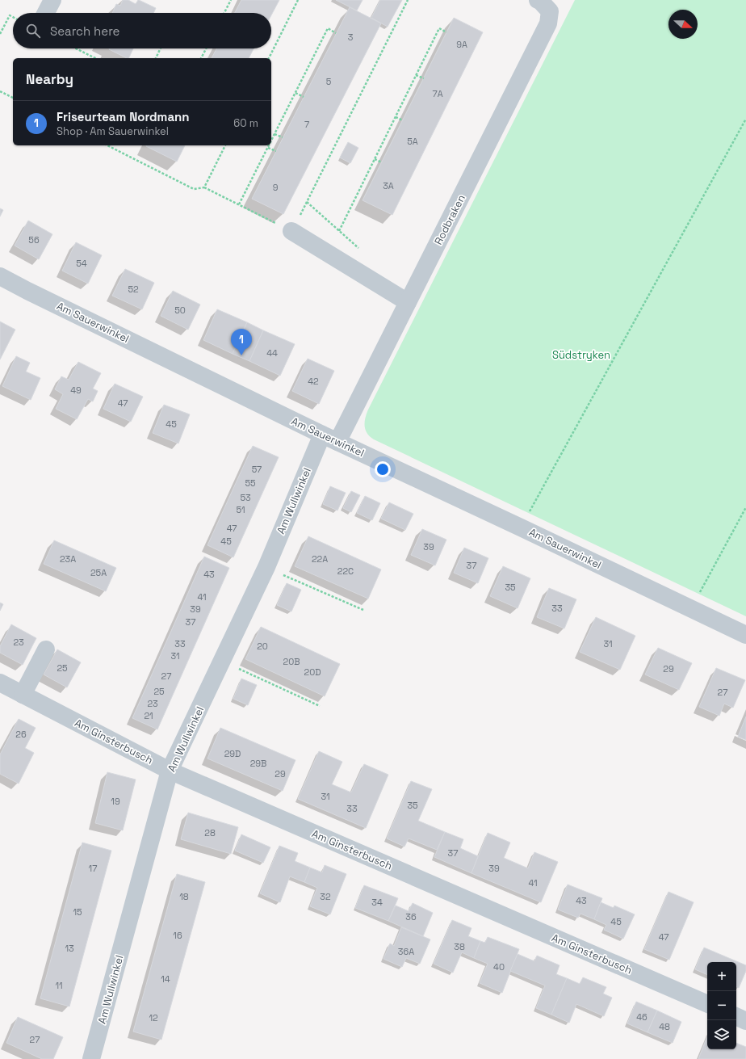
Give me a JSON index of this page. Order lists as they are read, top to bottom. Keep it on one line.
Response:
{"streets":{"street":["Rodbraken","Am Sauerwinkel","Am Wullwinkel","Am Ginsterbusch"]},"crossings":[["Rodbraken","Am Sauerwinkel"],["Rodbraken","Am Wullwinkel"],["Am Sauerwinkel","Am Wullwinkel"],["Am Wullwinkel","Am Ginsterbusch"]],"parks":["Südstryken"],"house_numbers":["3","9A","5","7A","7","5A","3A","9","56","54","52","50","44","42","49","47","45","57","55","53","51","47","45","39","23A","22A","37","22C","25A","43","35","41","33","39","37","23","33","31","20","31","20B","25","29","20D","27","25","27","23","21","26","29D","29B","29","31","19","35","33","28","37","17","39","41","18","32","43","34","15","36","45","16","47","38","13","36A","40","14","11","46","12","48","27"],"north":"right","page":{"search":"Search here","heading":"Nearby","list":[{"mark":"1","name":"Friseurteam Nordmann","note":"Shop · Am Sauerwinkel","value":"60 m"}],"pins":"1","map_buttons":["+","−"]}}
